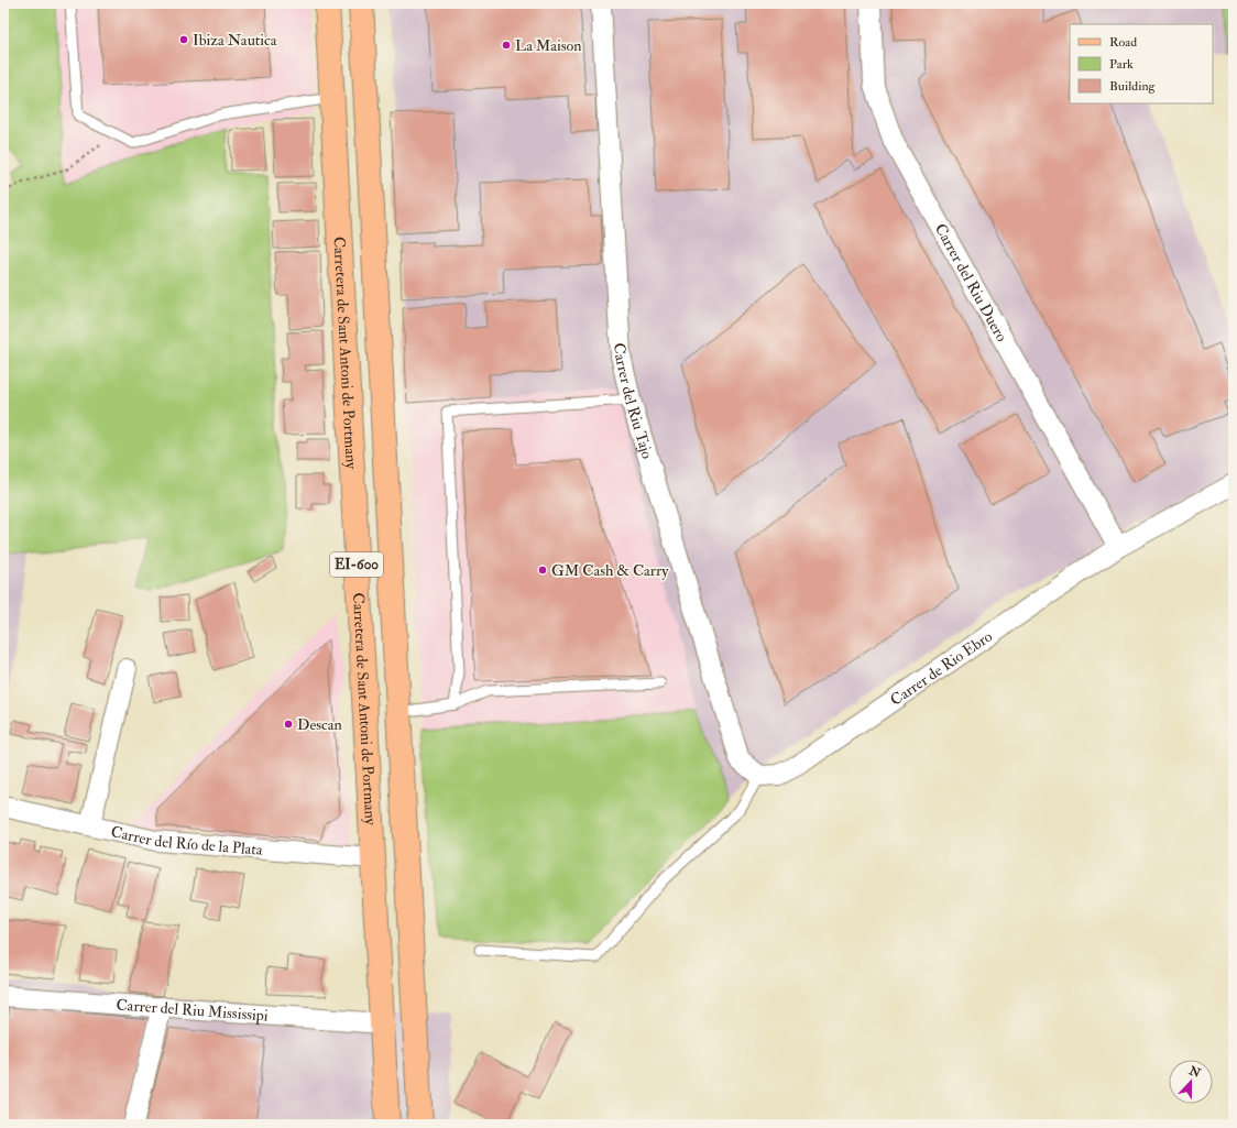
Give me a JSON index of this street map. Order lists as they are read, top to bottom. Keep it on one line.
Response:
{"streets":{"main road":["Carretera de Sant Antoni de Portmany","EI-600"],"street":["Carrer del Riu Duero","Carrer del Riu Tajo","Carrer de Rio Ebro","Carrer del Río de la Plata","Carrer del Riu Mississipi"]},"crossings":[["Carrer del Riu Duero","Carrer de Rio Ebro"],["Carretera de Sant Antoni de Portmany","Carrer del Río de la Plata"],["Carretera de Sant Antoni de Portmany","Carrer del Riu Mississipi"],["Carrer del Riu Tajo","Carrer de Rio Ebro"]],"places":["Ibiza Nautica","La Maison","GM Cash & Carry","Descan"],"legend":["Road","Park","Building"],"north":"top"}
